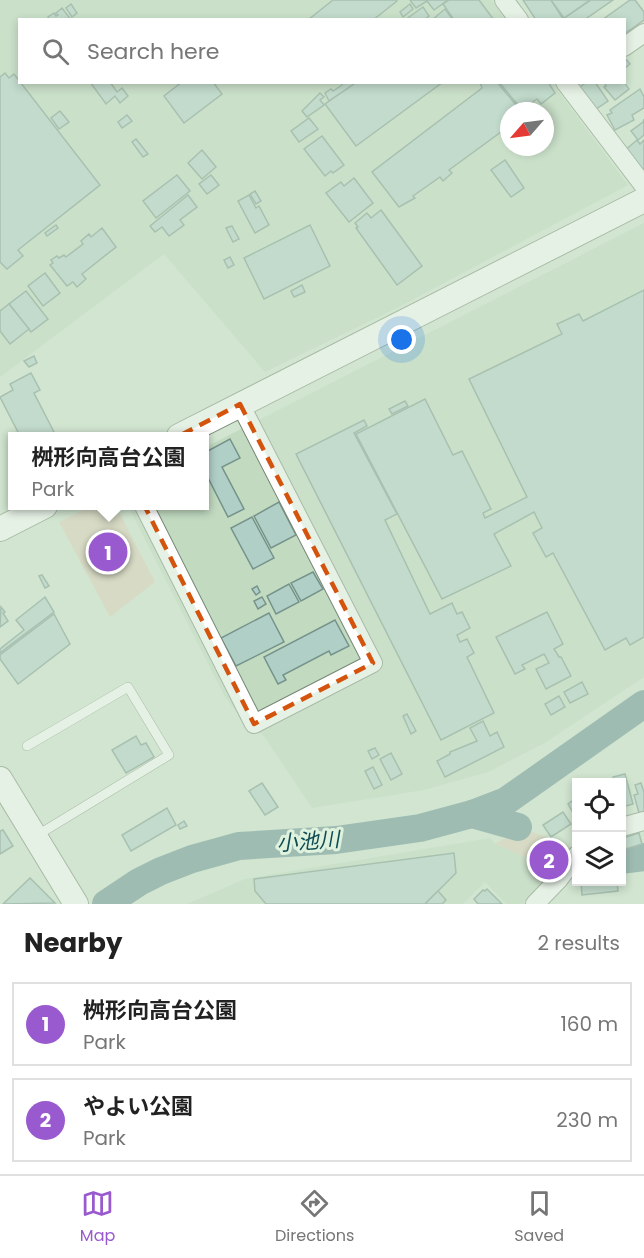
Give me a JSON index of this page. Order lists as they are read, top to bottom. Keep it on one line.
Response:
{"water":["小池川"],"north":"bottom left","page":{"search":"Search here","popup":["桝形向高台公園","Park"],"pins":["1","2"],"heading":["Nearby","2 results"],"list":[{"mark":"1","name":"桝形向高台公園","note":"Park","value":"160 m"},{"mark":"2","name":"やよい公園","note":"Park","value":"230 m"}],"nav":["Map","Directions","Saved"]}}
